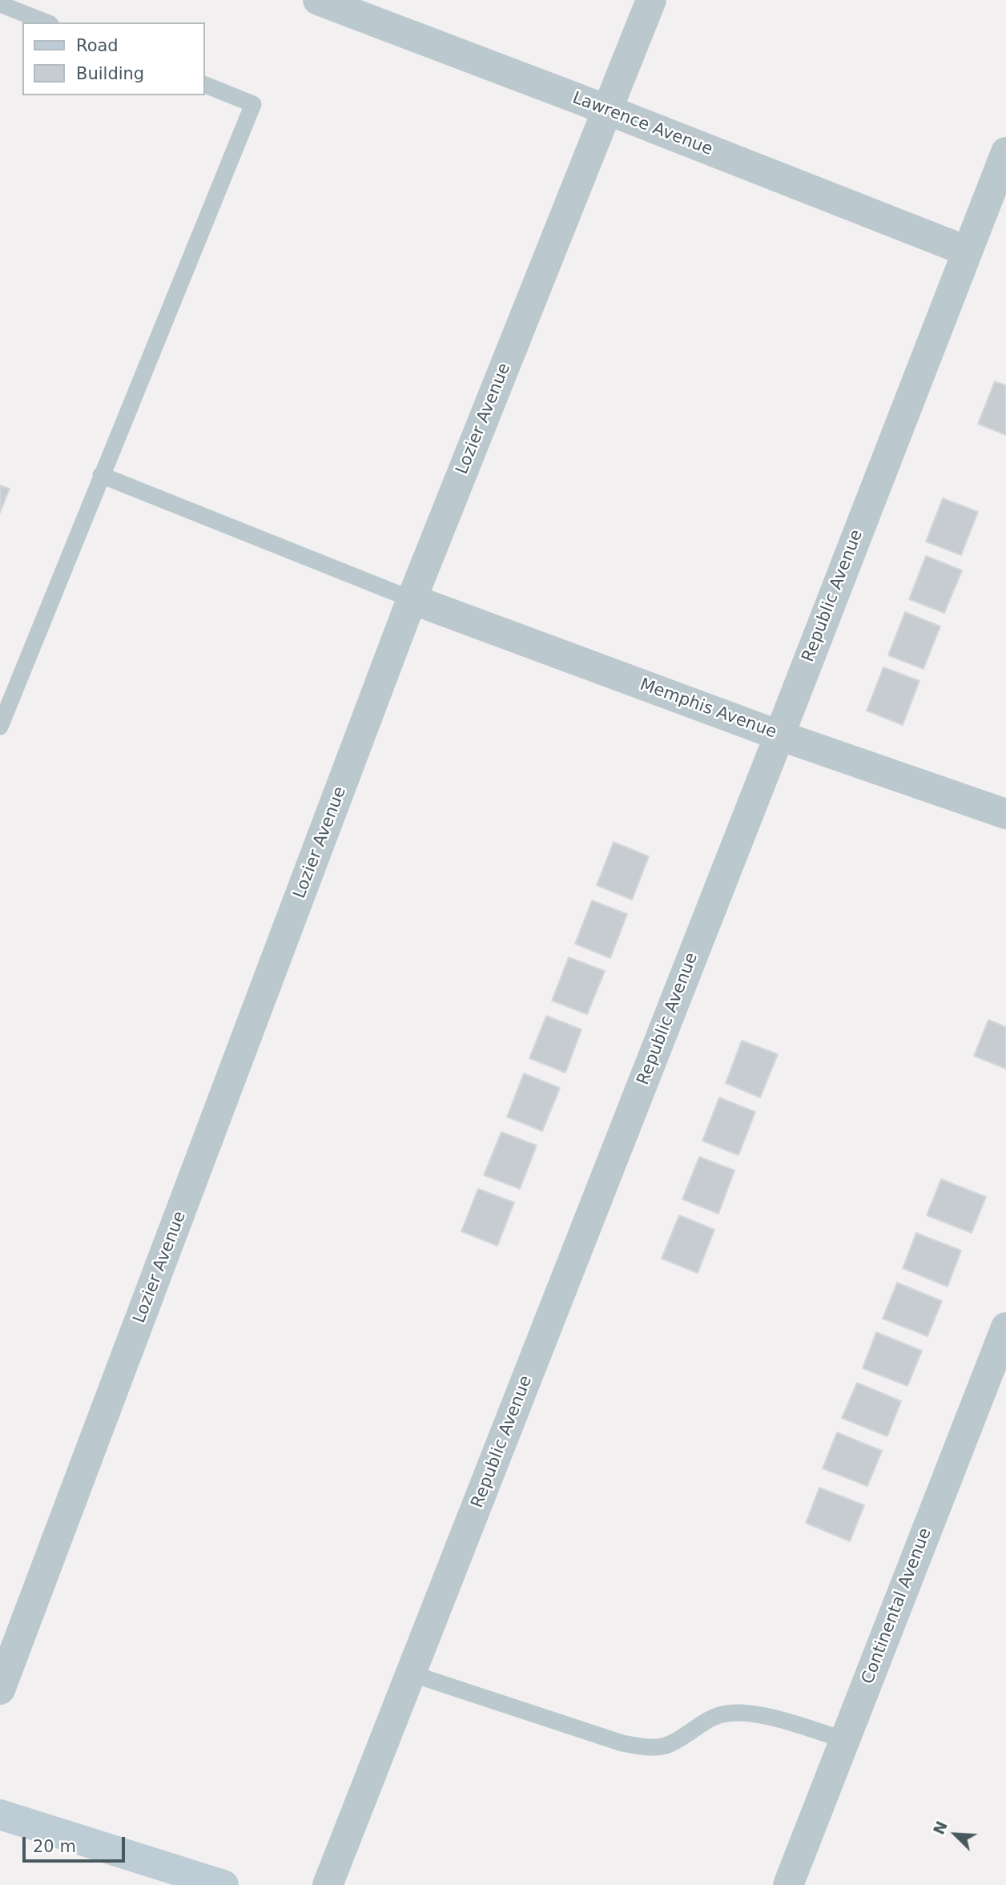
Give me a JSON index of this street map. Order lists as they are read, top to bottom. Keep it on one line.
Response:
{"streets":{"street":["Lawrence Avenue","Lozier Avenue","Republic Avenue","Memphis Avenue","Continental Avenue"]},"crossings":[["Lawrence Avenue","Lozier Avenue"],["Lawrence Avenue","Republic Avenue"],["Lozier Avenue","Memphis Avenue"],["Republic Avenue","Memphis Avenue"]],"legend":["Road","Building"],"scale_bar":"20 m","north":"top left"}
